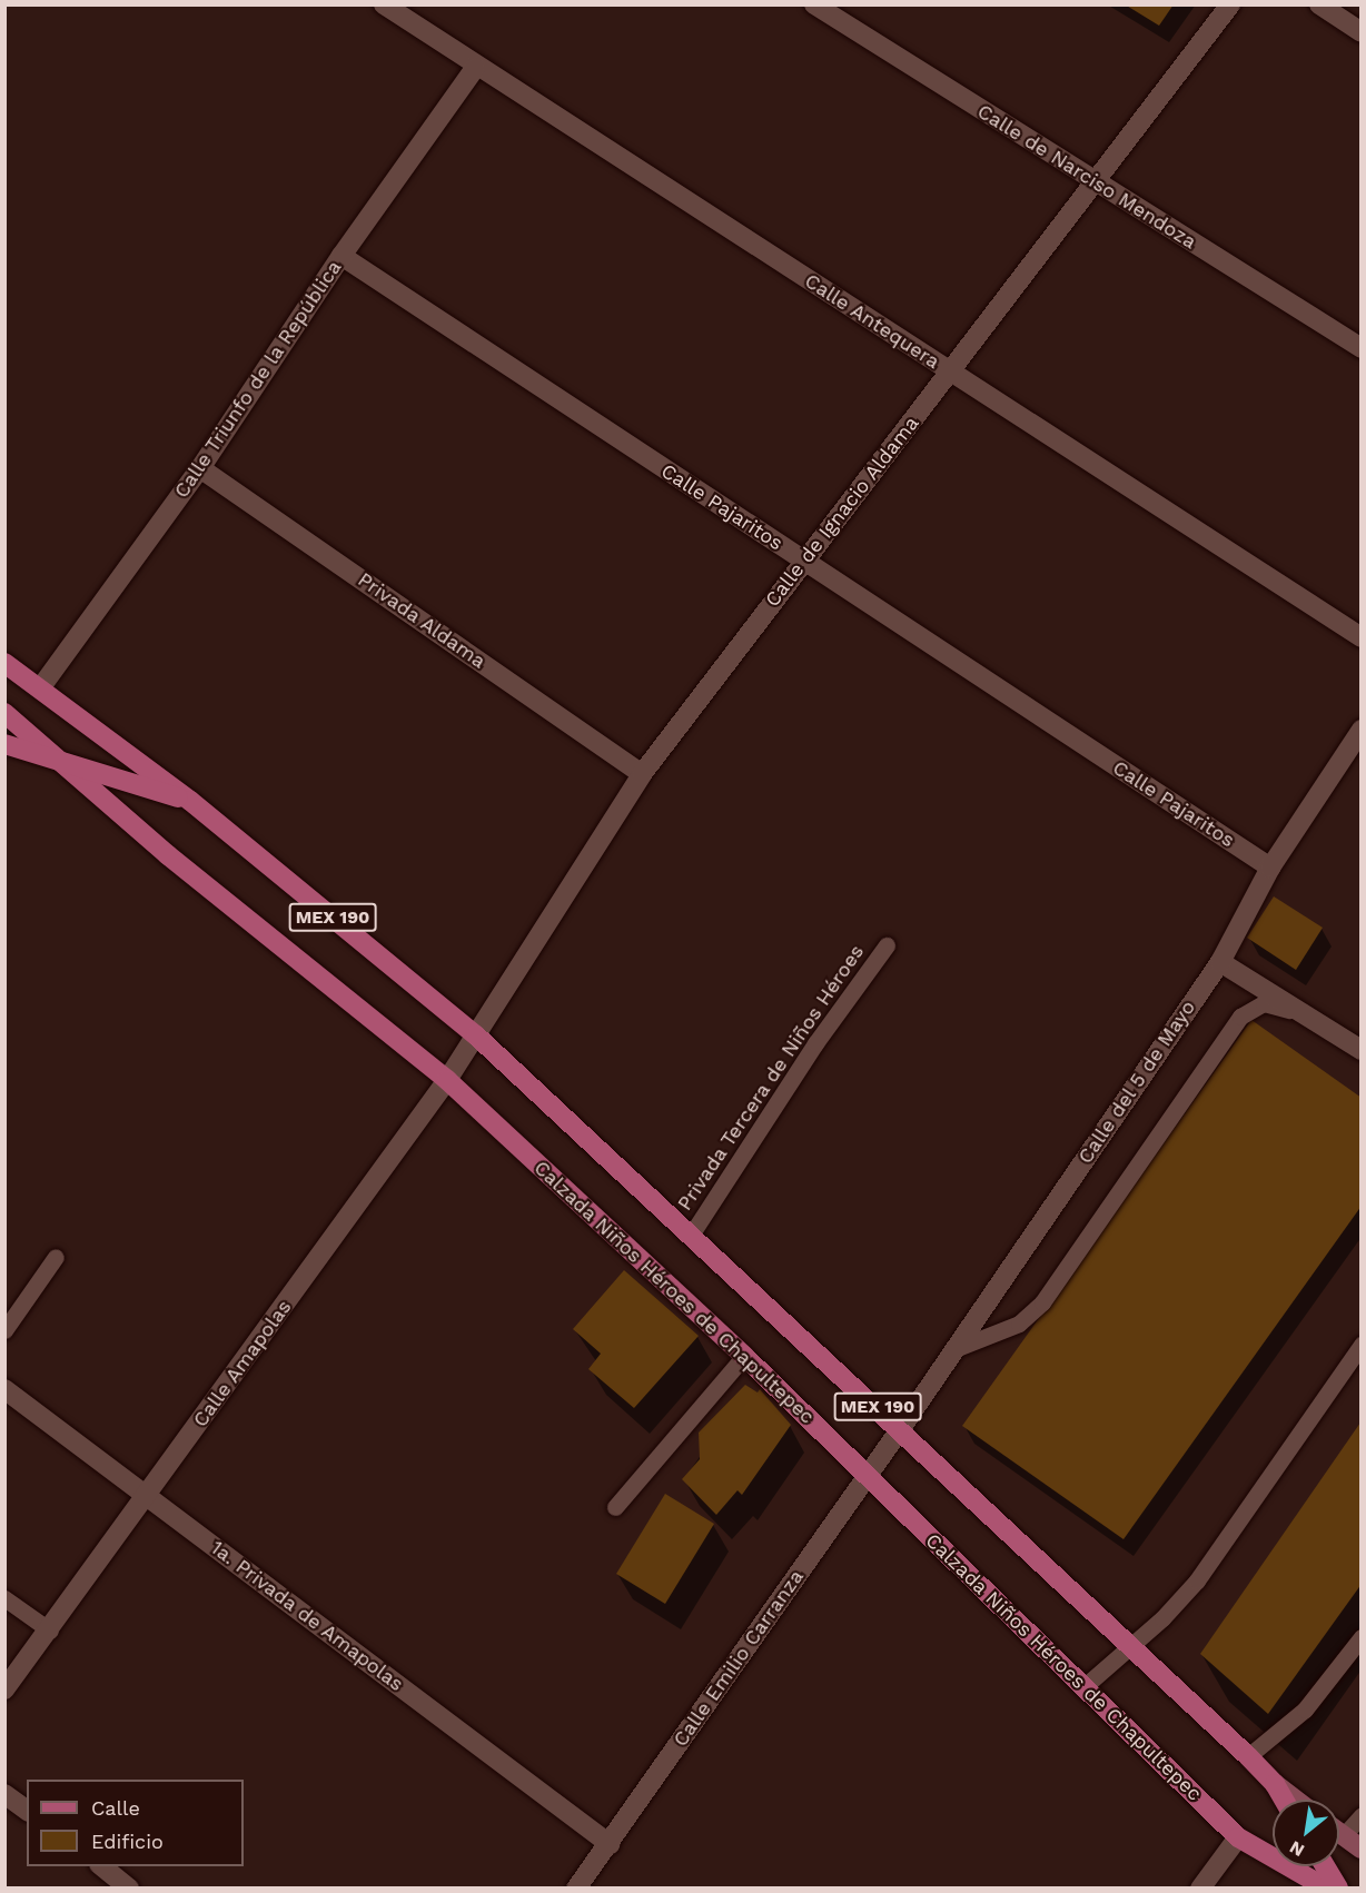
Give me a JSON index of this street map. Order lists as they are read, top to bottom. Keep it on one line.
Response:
{"streets":{"main road":["MEX 190","Calzada Niños Héroes de Chapultepec"],"street":["Calle de Narciso Mendoza","Calle Antequera","Calle Triunfo de la República","Calle Pajaritos","Calle de Ignacio Aldama","Privada Aldama","Calle del 5 de Mayo","Calle Amapolas","1a. Privada de Amapolas","Calle Emilio Carranza"],"lane":["Privada Tercera de Niños Héroes"]},"crossings":[["Calle de Narciso Mendoza","Calle de Ignacio Aldama"],["Calle Antequera","Calle Triunfo de la República"],["Calle Antequera","Calle de Ignacio Aldama"],["Calle Triunfo de la República","Calle Pajaritos"],["Calle Triunfo de la República","Privada Aldama"],["Calle Triunfo de la República","MEX 190"],["Calle Pajaritos","Calle de Ignacio Aldama"],["Calle Pajaritos","Calle del 5 de Mayo"],["Calle de Ignacio Aldama","Privada Aldama"],["Calle de Ignacio Aldama","MEX 190"],["Calle de Ignacio Aldama","Calle Amapolas"],["MEX 190","Privada Tercera de Niños Héroes"],["MEX 190","Calle del 5 de Mayo"],["MEX 190","Calle Amapolas"],["MEX 190","Calle Emilio Carranza"],["Calle del 5 de Mayo","Calle Emilio Carranza"],["Calzada Niños Héroes de Chapultepec","Calle Amapolas"],["Calzada Niños Héroes de Chapultepec","Calle Emilio Carranza"],["Calle Amapolas","1a. Privada de Amapolas"],["1a. Privada de Amapolas","Calle Emilio Carranza"]],"legend":["Calle","Edificio"],"north":"bottom left"}
